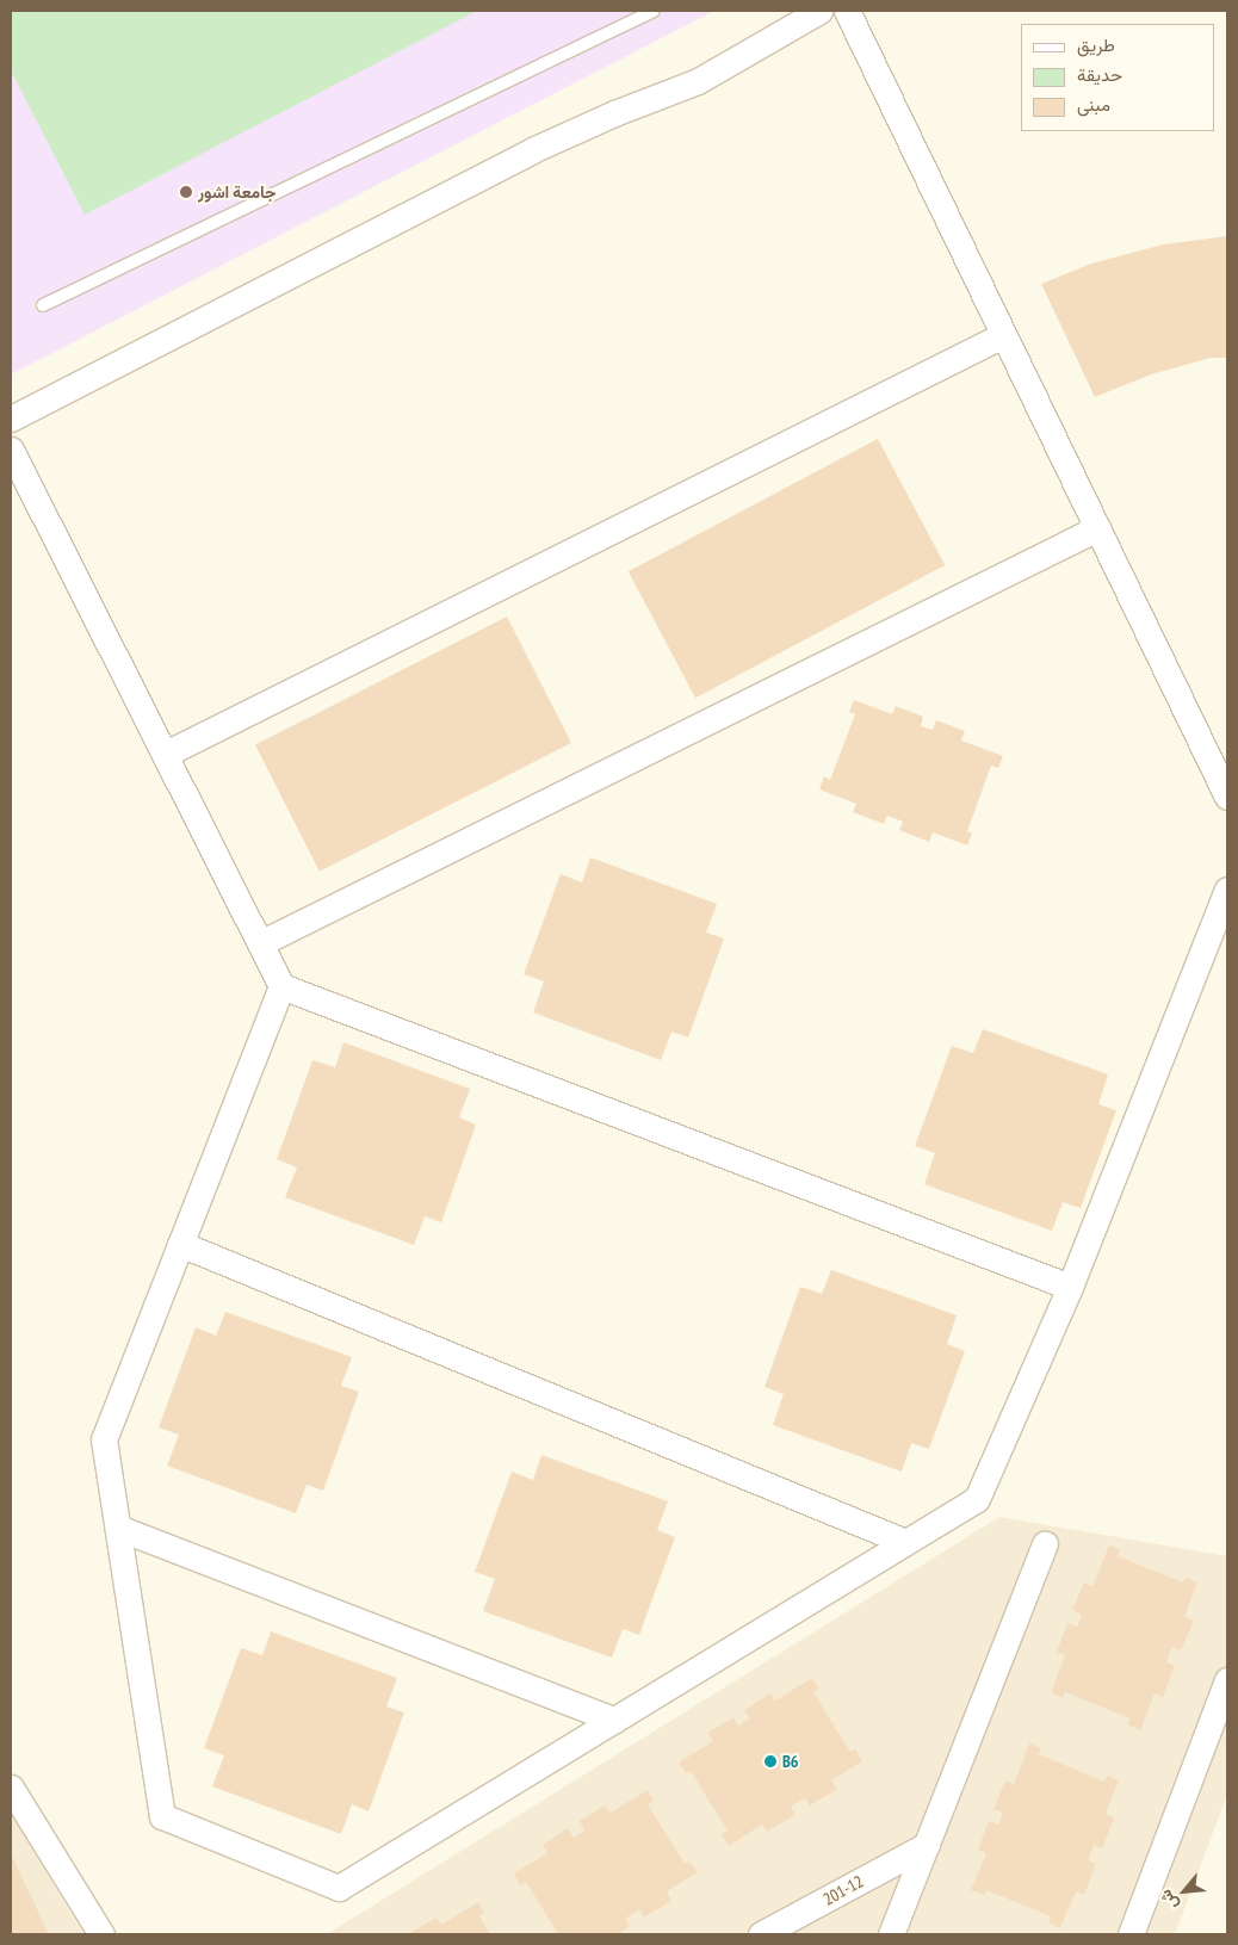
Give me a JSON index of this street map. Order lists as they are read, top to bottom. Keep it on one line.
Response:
{"streets":{"street":["201-12"]},"places":["جامعة اشور","B6"],"legend":["طريق","حديقة","مبنى"],"north":"bottom left"}
